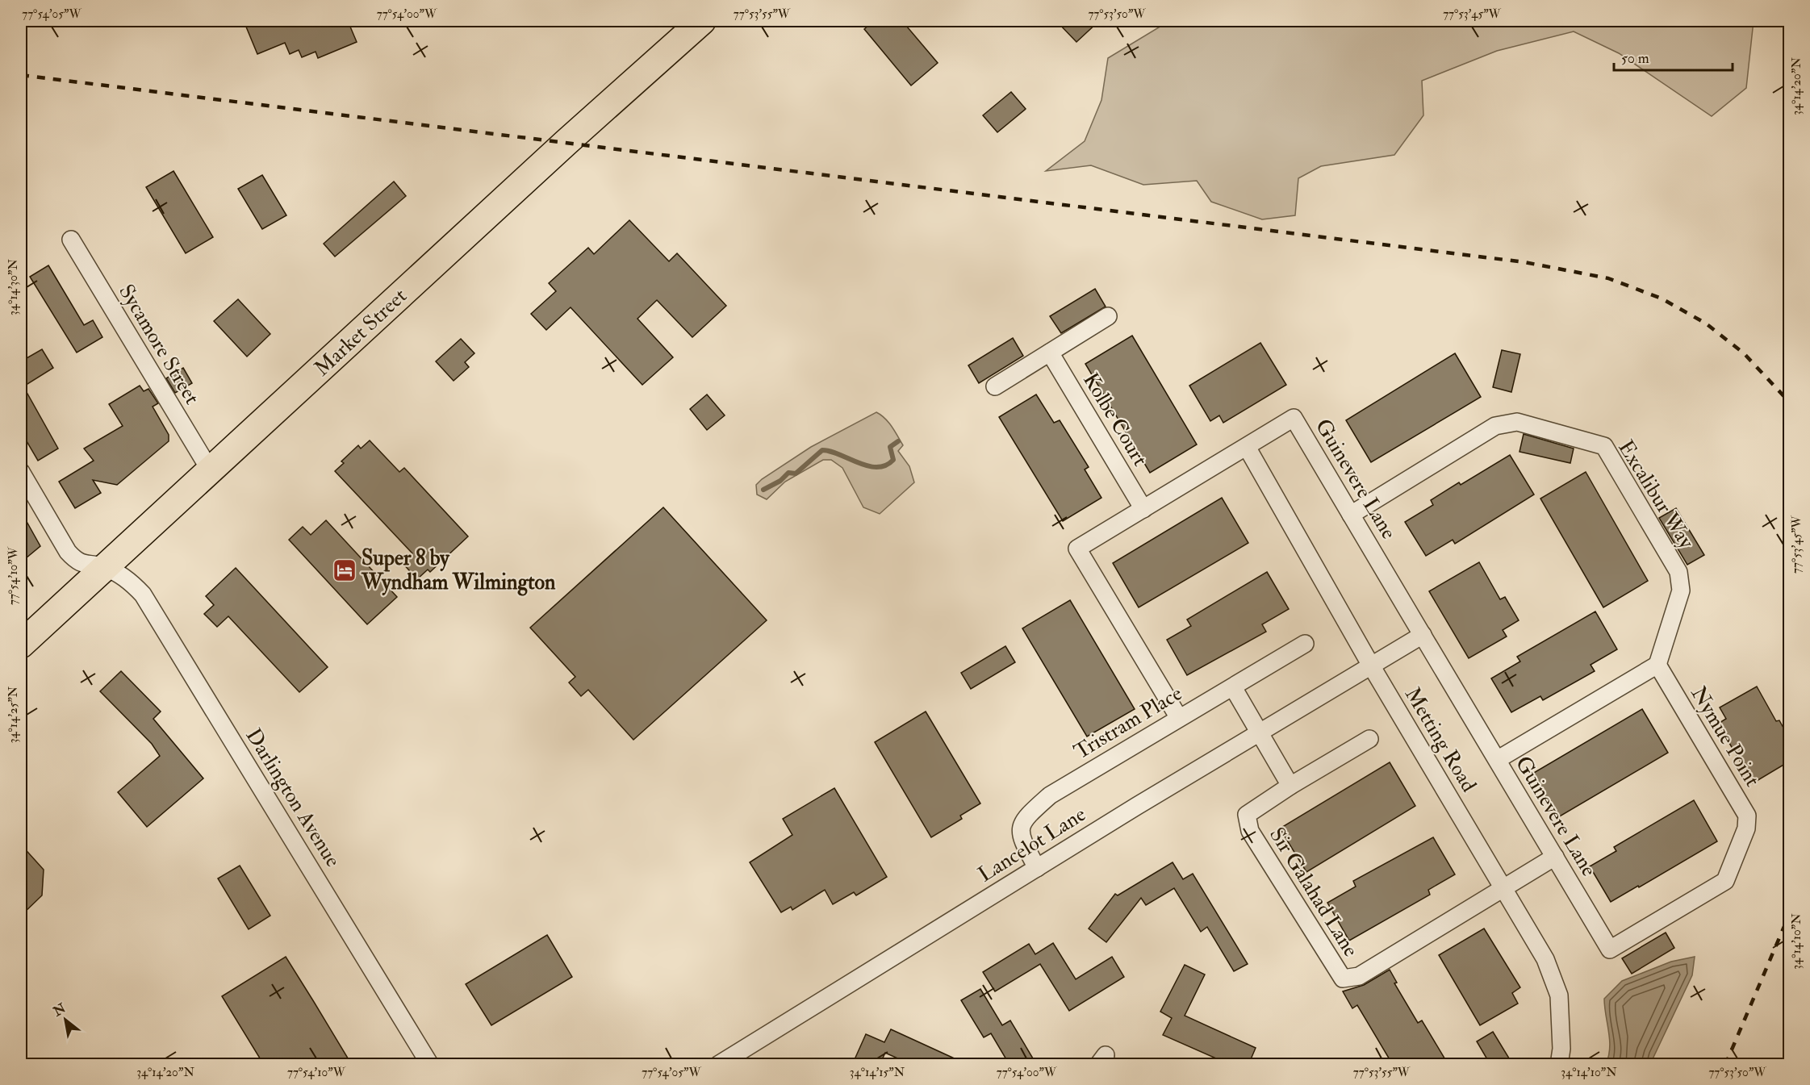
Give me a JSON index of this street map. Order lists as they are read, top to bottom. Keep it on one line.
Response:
{"streets":{"main road":["Market Street"],"street":["Sycamore Street","Kolbe Court","Guinevere Lane","Excalibur Way","Tristram Place","Nymue Point","Metting Road","Darlington Avenue","Lancelot Lane","Sir Galahad Lane"]},"crossings":[["Market Street","Sycamore Street"],["Market Street","Darlington Avenue"],["Kolbe Court","Guinevere Lane"],["Guinevere Lane","Excalibur Way"],["Guinevere Lane","Tristram Place"],["Guinevere Lane","Nymue Point"],["Guinevere Lane","Metting Road"],["Guinevere Lane","Lancelot Lane"],["Guinevere Lane","Sir Galahad Lane"],["Excalibur Way","Nymue Point"],["Tristram Place","Lancelot Lane"],["Metting Road","Lancelot Lane"],["Metting Road","Sir Galahad Lane"]],"places":{"hotel":["Super 8 by Wyndham Wilmington"]},"scale_bar":"50 m","north":"top left","coordinates":["77°54'05\"W","77°54'00\"W","77°53'55\"W","77°53'50\"W","77°53'45\"W","34°14'20\"N","34°14'30\"N","77°54'10\"W","34°14'25\"N","34°14'10\"N","34°14'15\"N"]}
